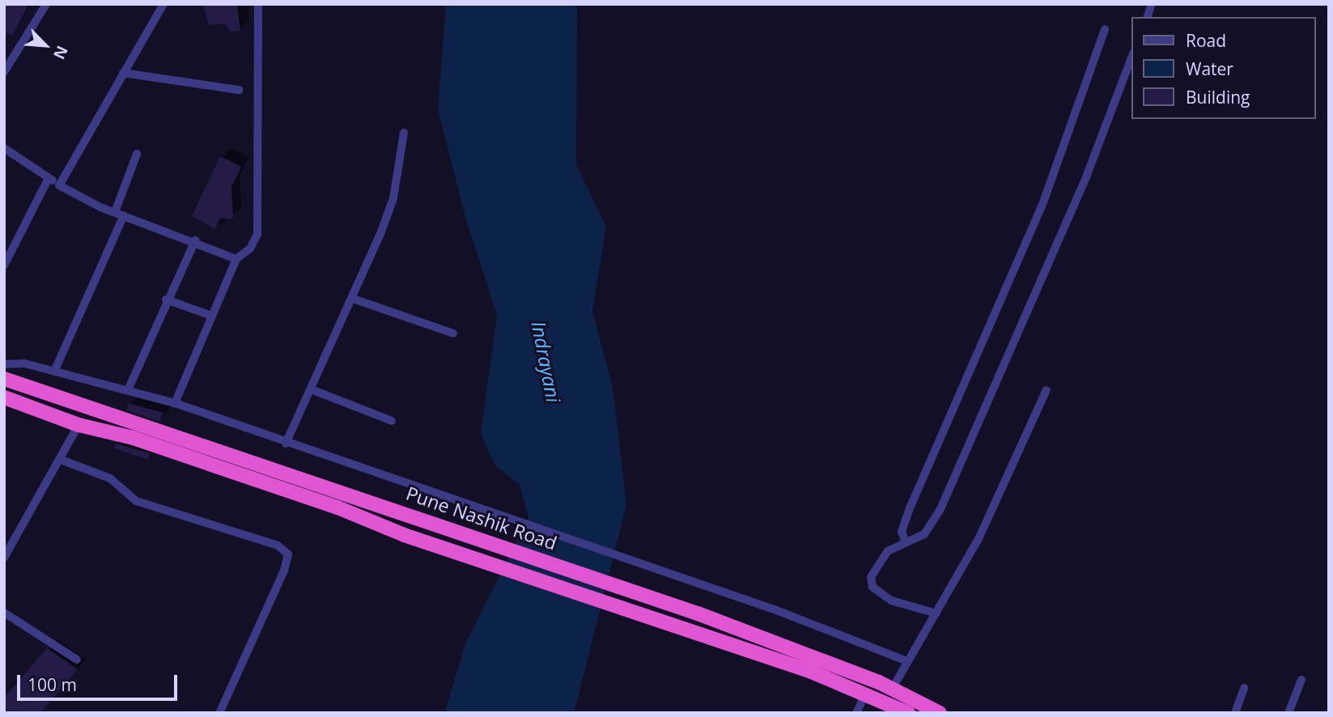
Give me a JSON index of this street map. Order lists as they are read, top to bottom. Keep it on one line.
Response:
{"streets":{"highway":["Pune Nashik Road"]},"water":["Indrayani"],"legend":["Road","Water","Building"],"scale_bar":"100 m","north":"bottom right"}
